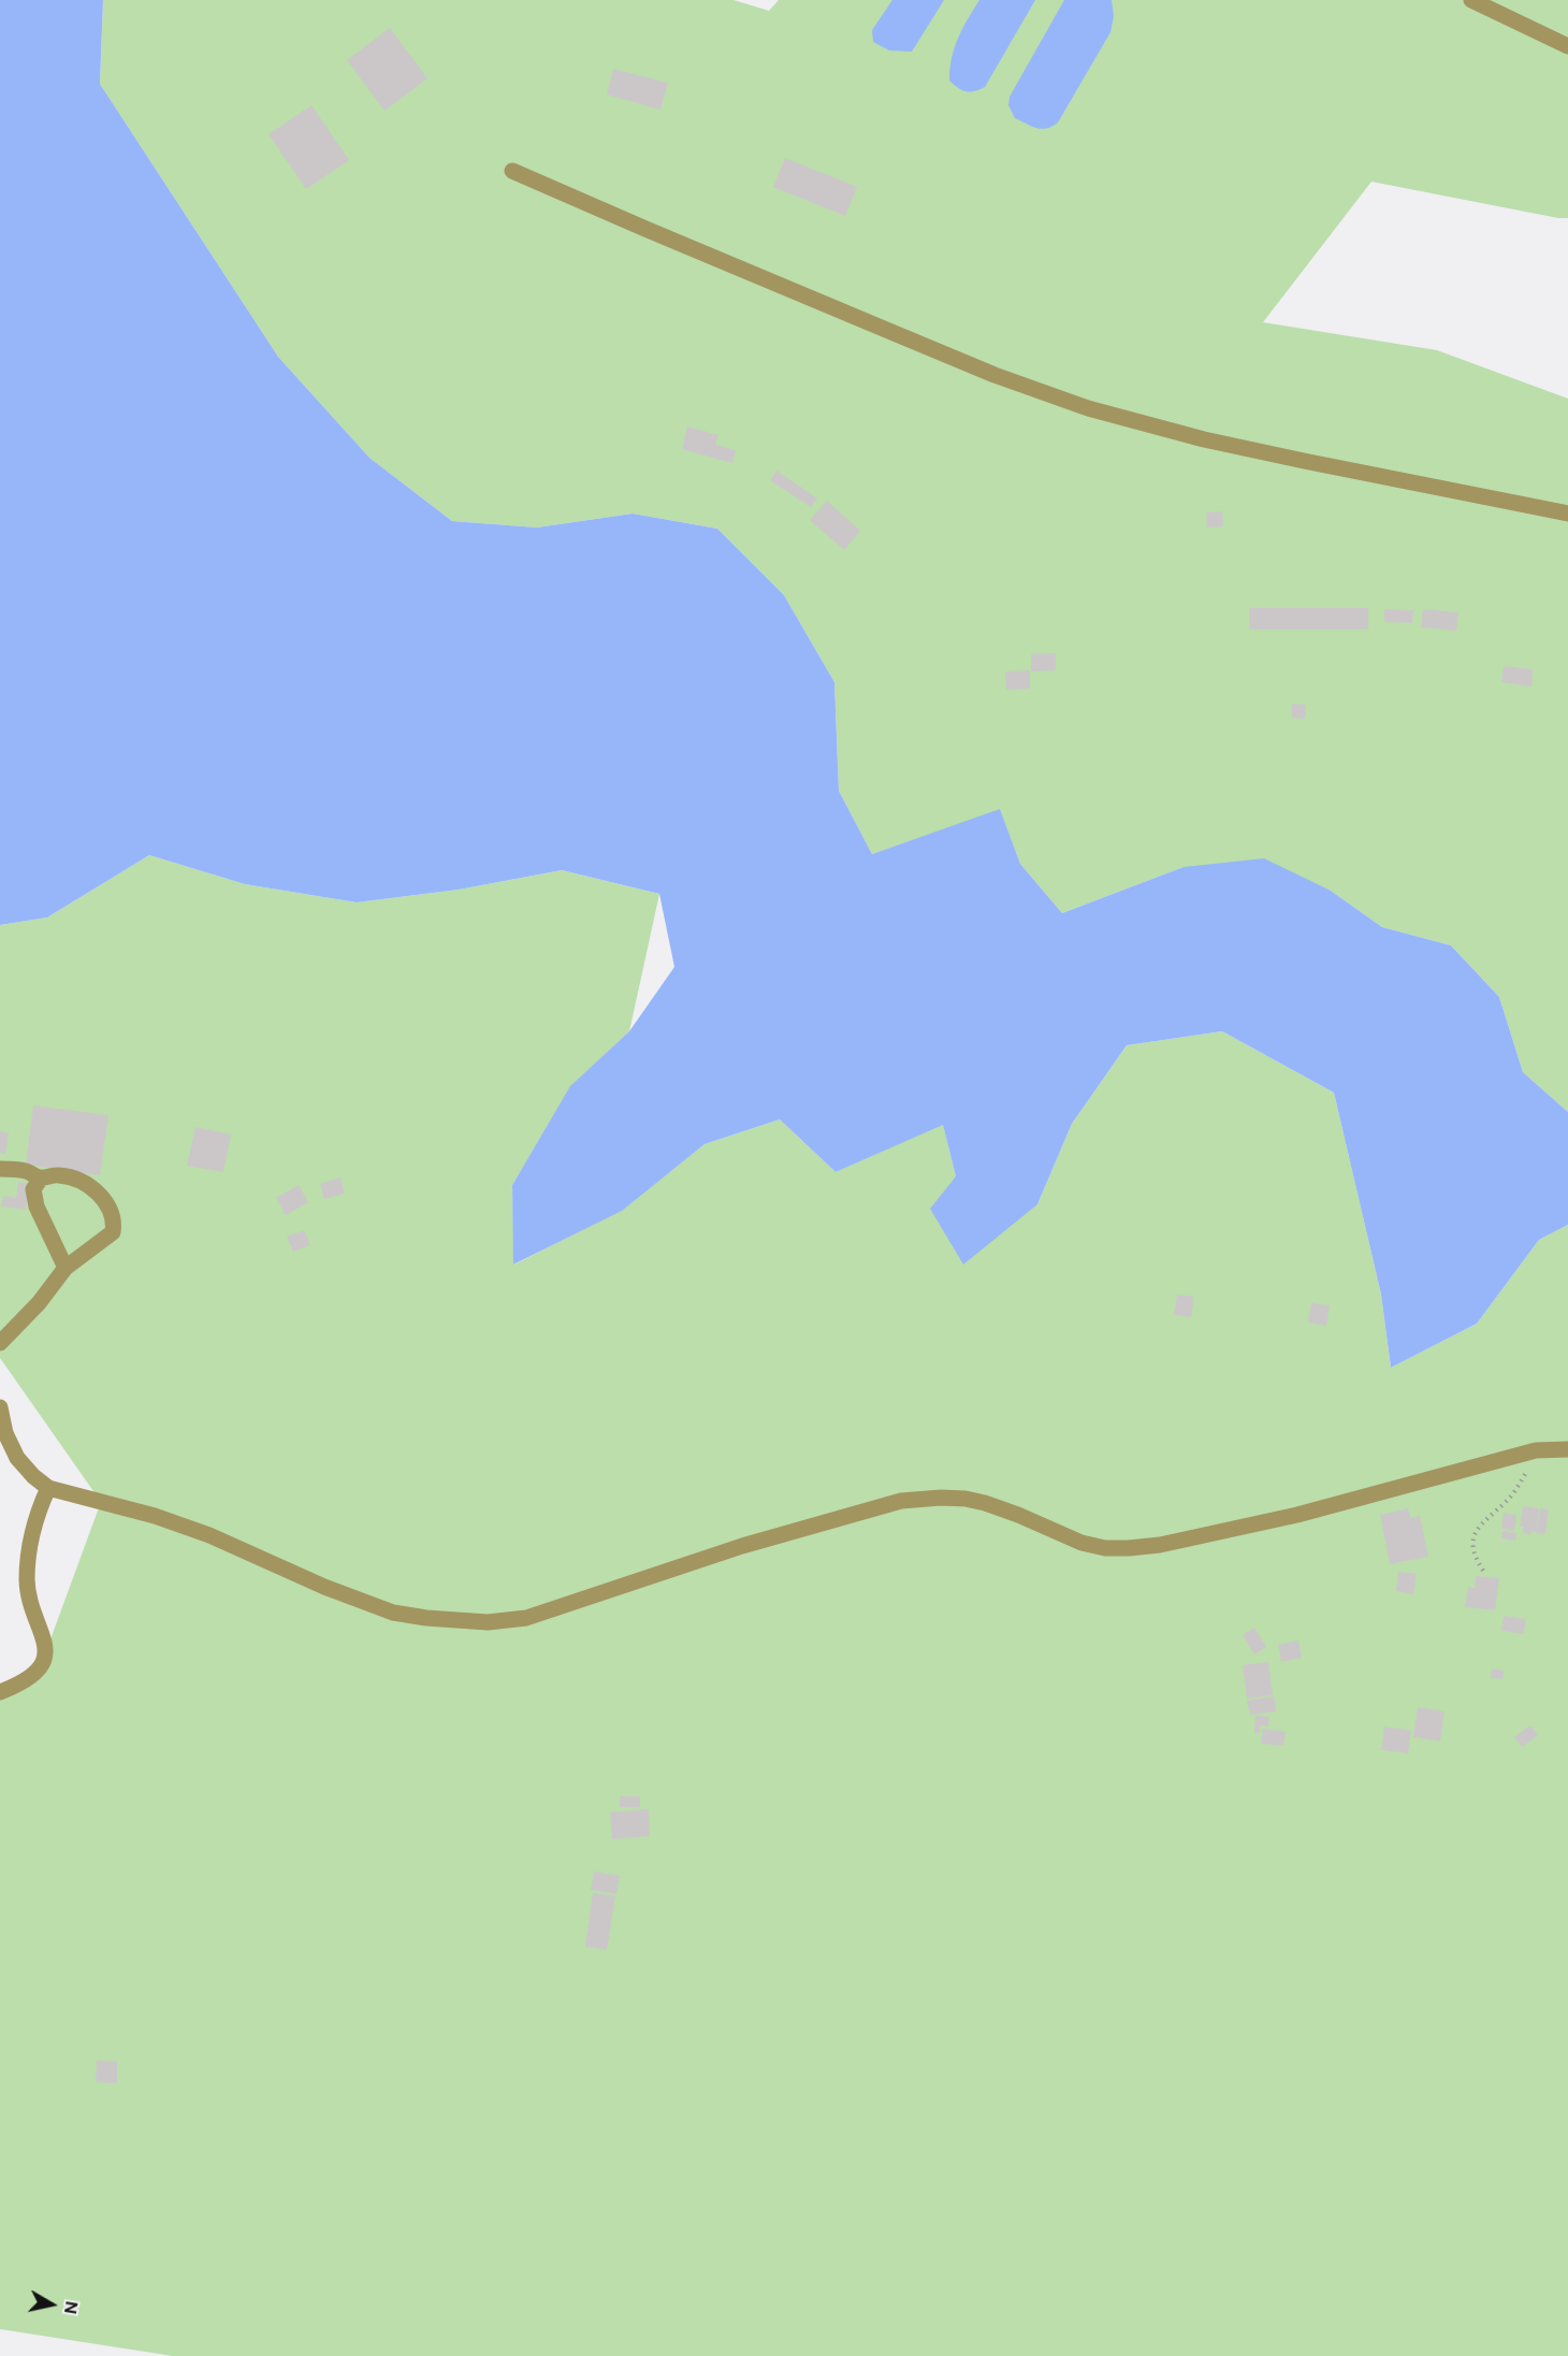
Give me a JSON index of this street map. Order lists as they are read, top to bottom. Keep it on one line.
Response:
{"north":"right"}
